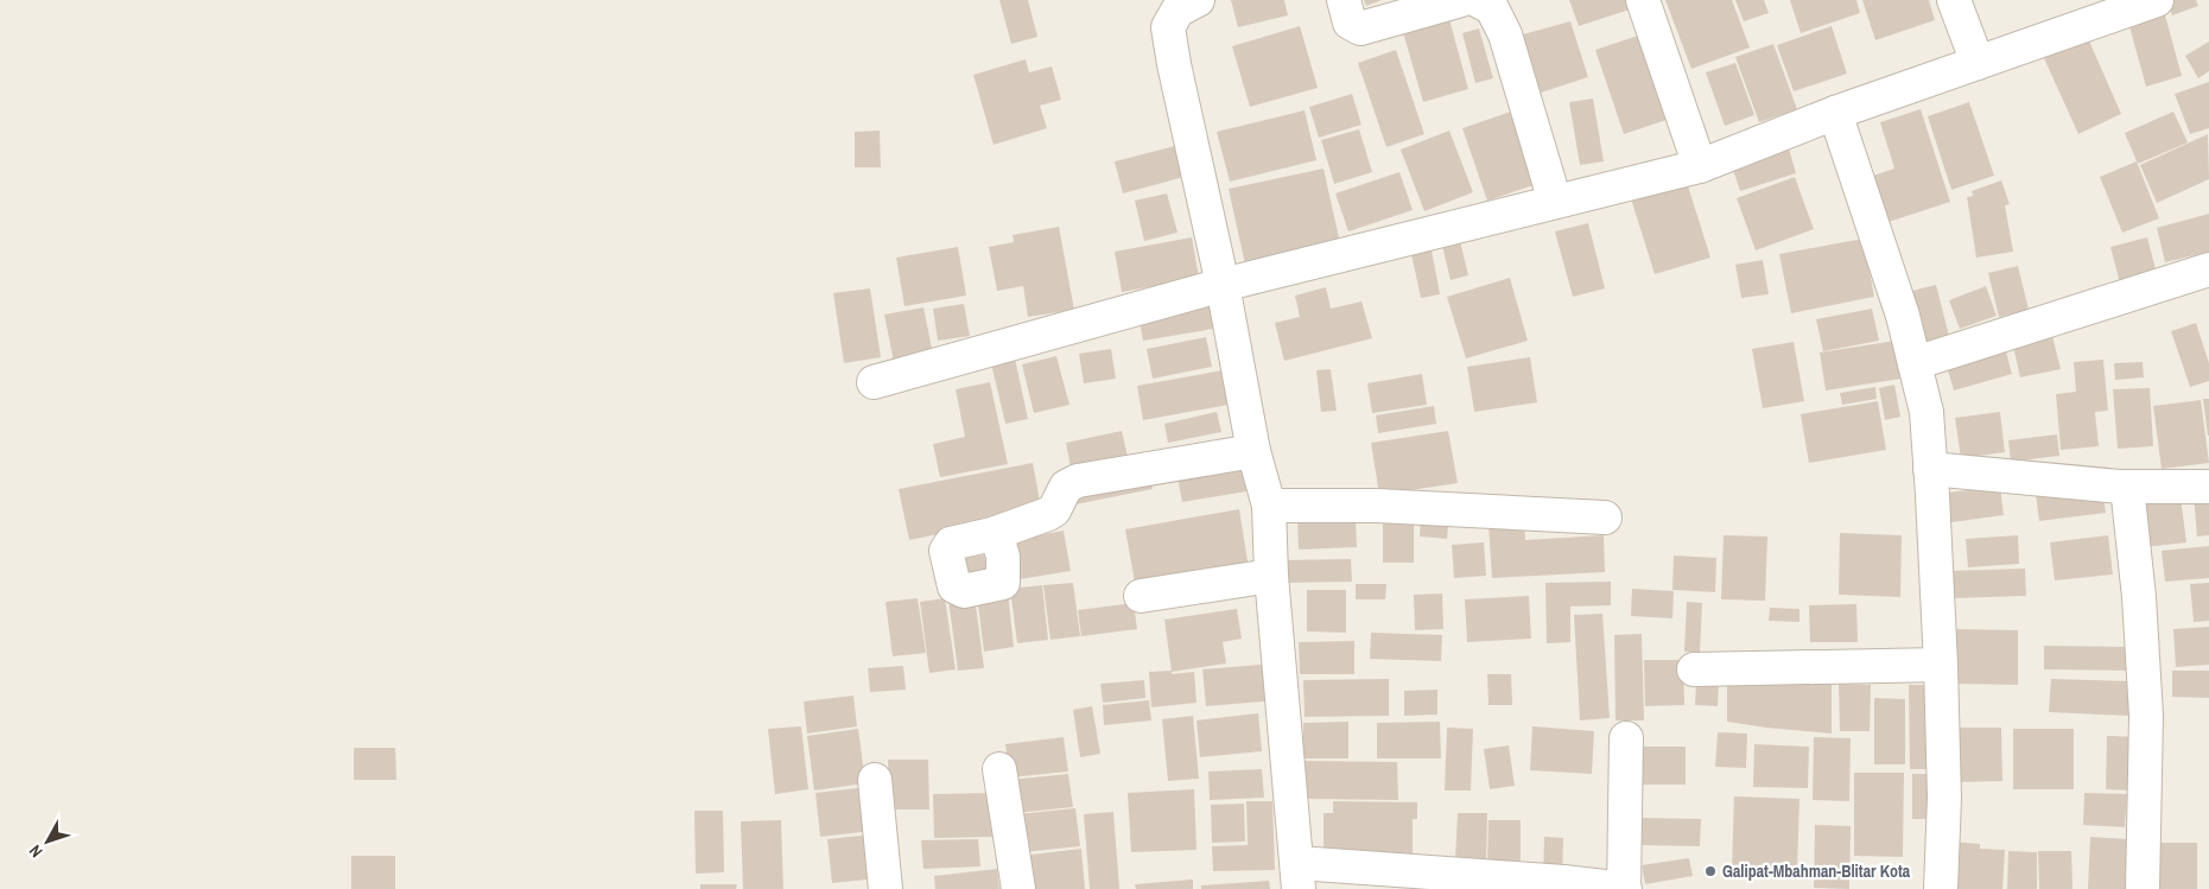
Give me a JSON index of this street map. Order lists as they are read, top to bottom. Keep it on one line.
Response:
{"places":["Galipat-Mbahman-Blitar Kota"],"north":"bottom left"}
